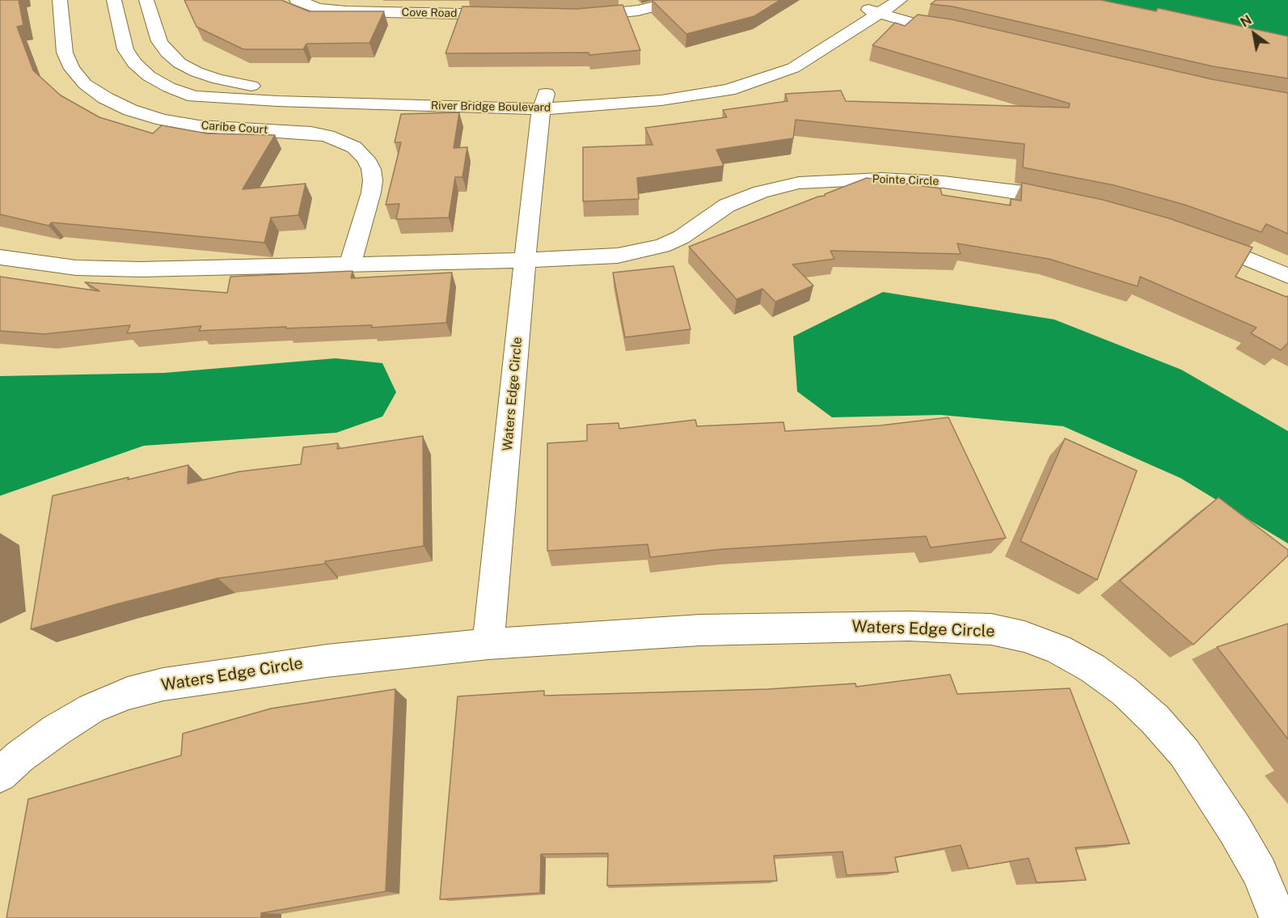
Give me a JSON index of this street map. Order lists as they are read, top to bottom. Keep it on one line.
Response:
{"streets":{"street":["Cove Road","River Bridge Boulevard","Caribe Court","Pointe Circle","Waters Edge Circle"]},"crossings":[["Pointe Circle","Waters Edge Circle"]],"north":"top left"}
